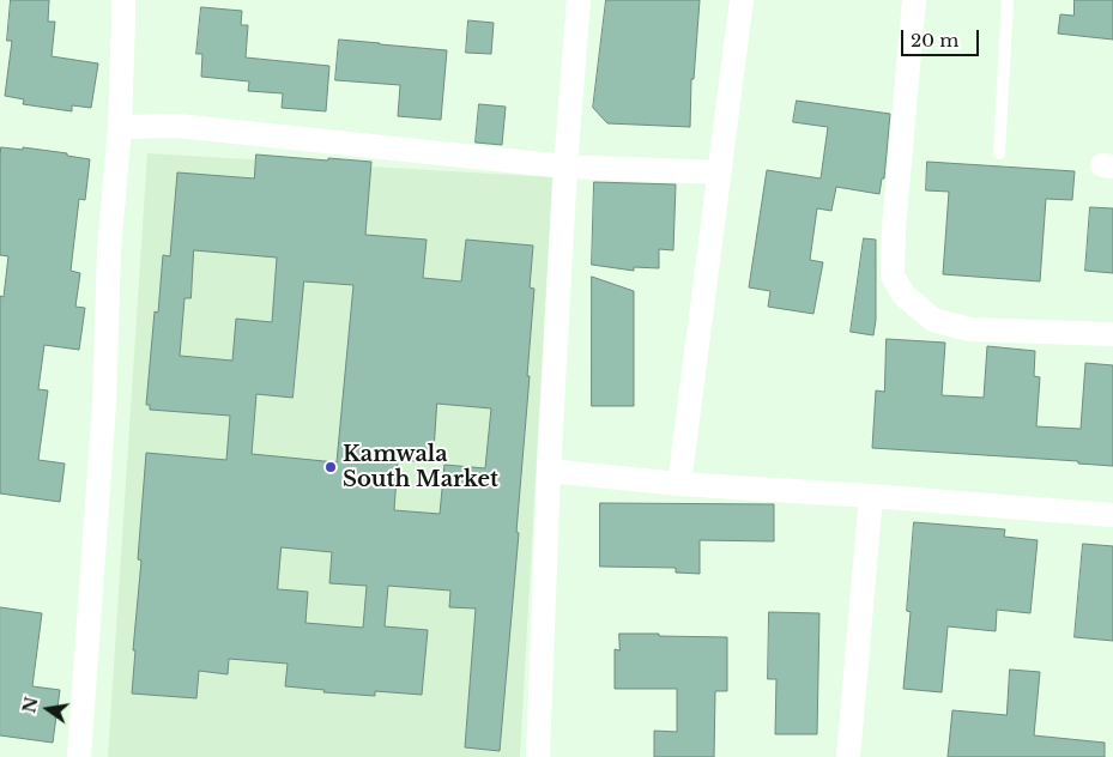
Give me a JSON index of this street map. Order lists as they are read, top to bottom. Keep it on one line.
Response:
{"places":["Kamwala South Market"],"scale_bar":"20 m","north":"left"}
